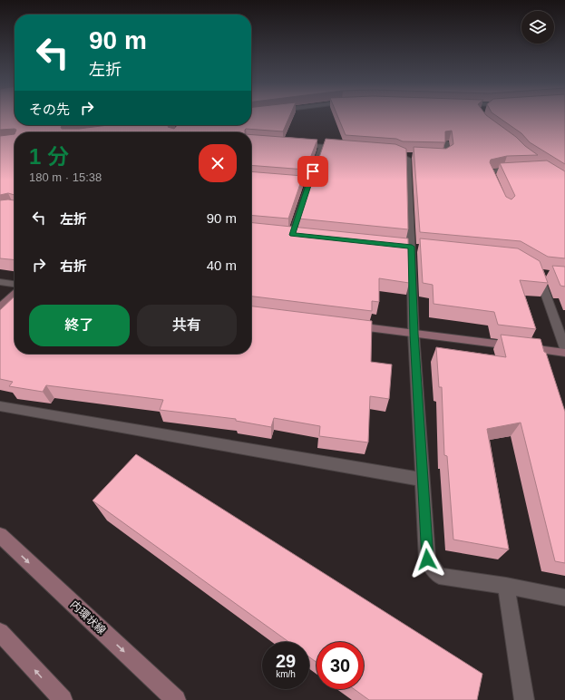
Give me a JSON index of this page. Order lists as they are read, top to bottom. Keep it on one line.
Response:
{"streets":{"street":["内環状線"]},"page":{"turn":["90 m","左折"],"then":"その先","heading":["1 分","180 m · 15:38"],"list":[{"name":"左折","value":"90 m"},{"name":"右折","value":"40 m"}],"buttons":["終了","共有"],"speed":"29 km/h","limit":"30"}}
